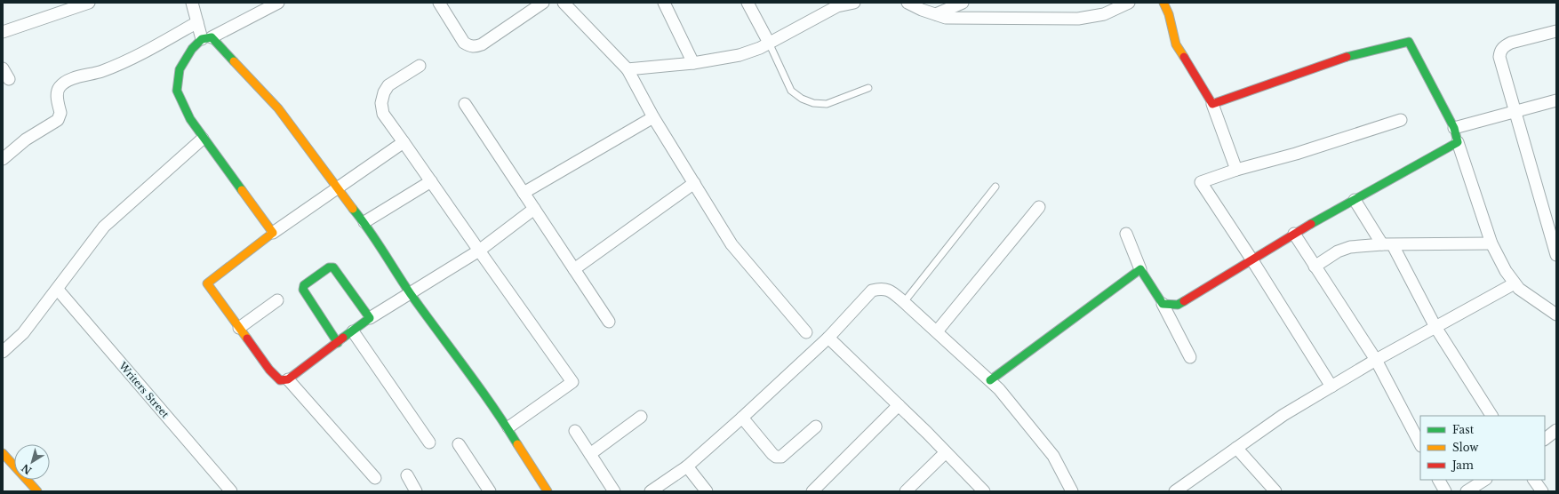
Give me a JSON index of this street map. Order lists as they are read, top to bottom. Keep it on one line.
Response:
{"streets":{"street":["Writers Street"]},"legend":["Fast","Slow","Jam"],"north":"bottom left"}
